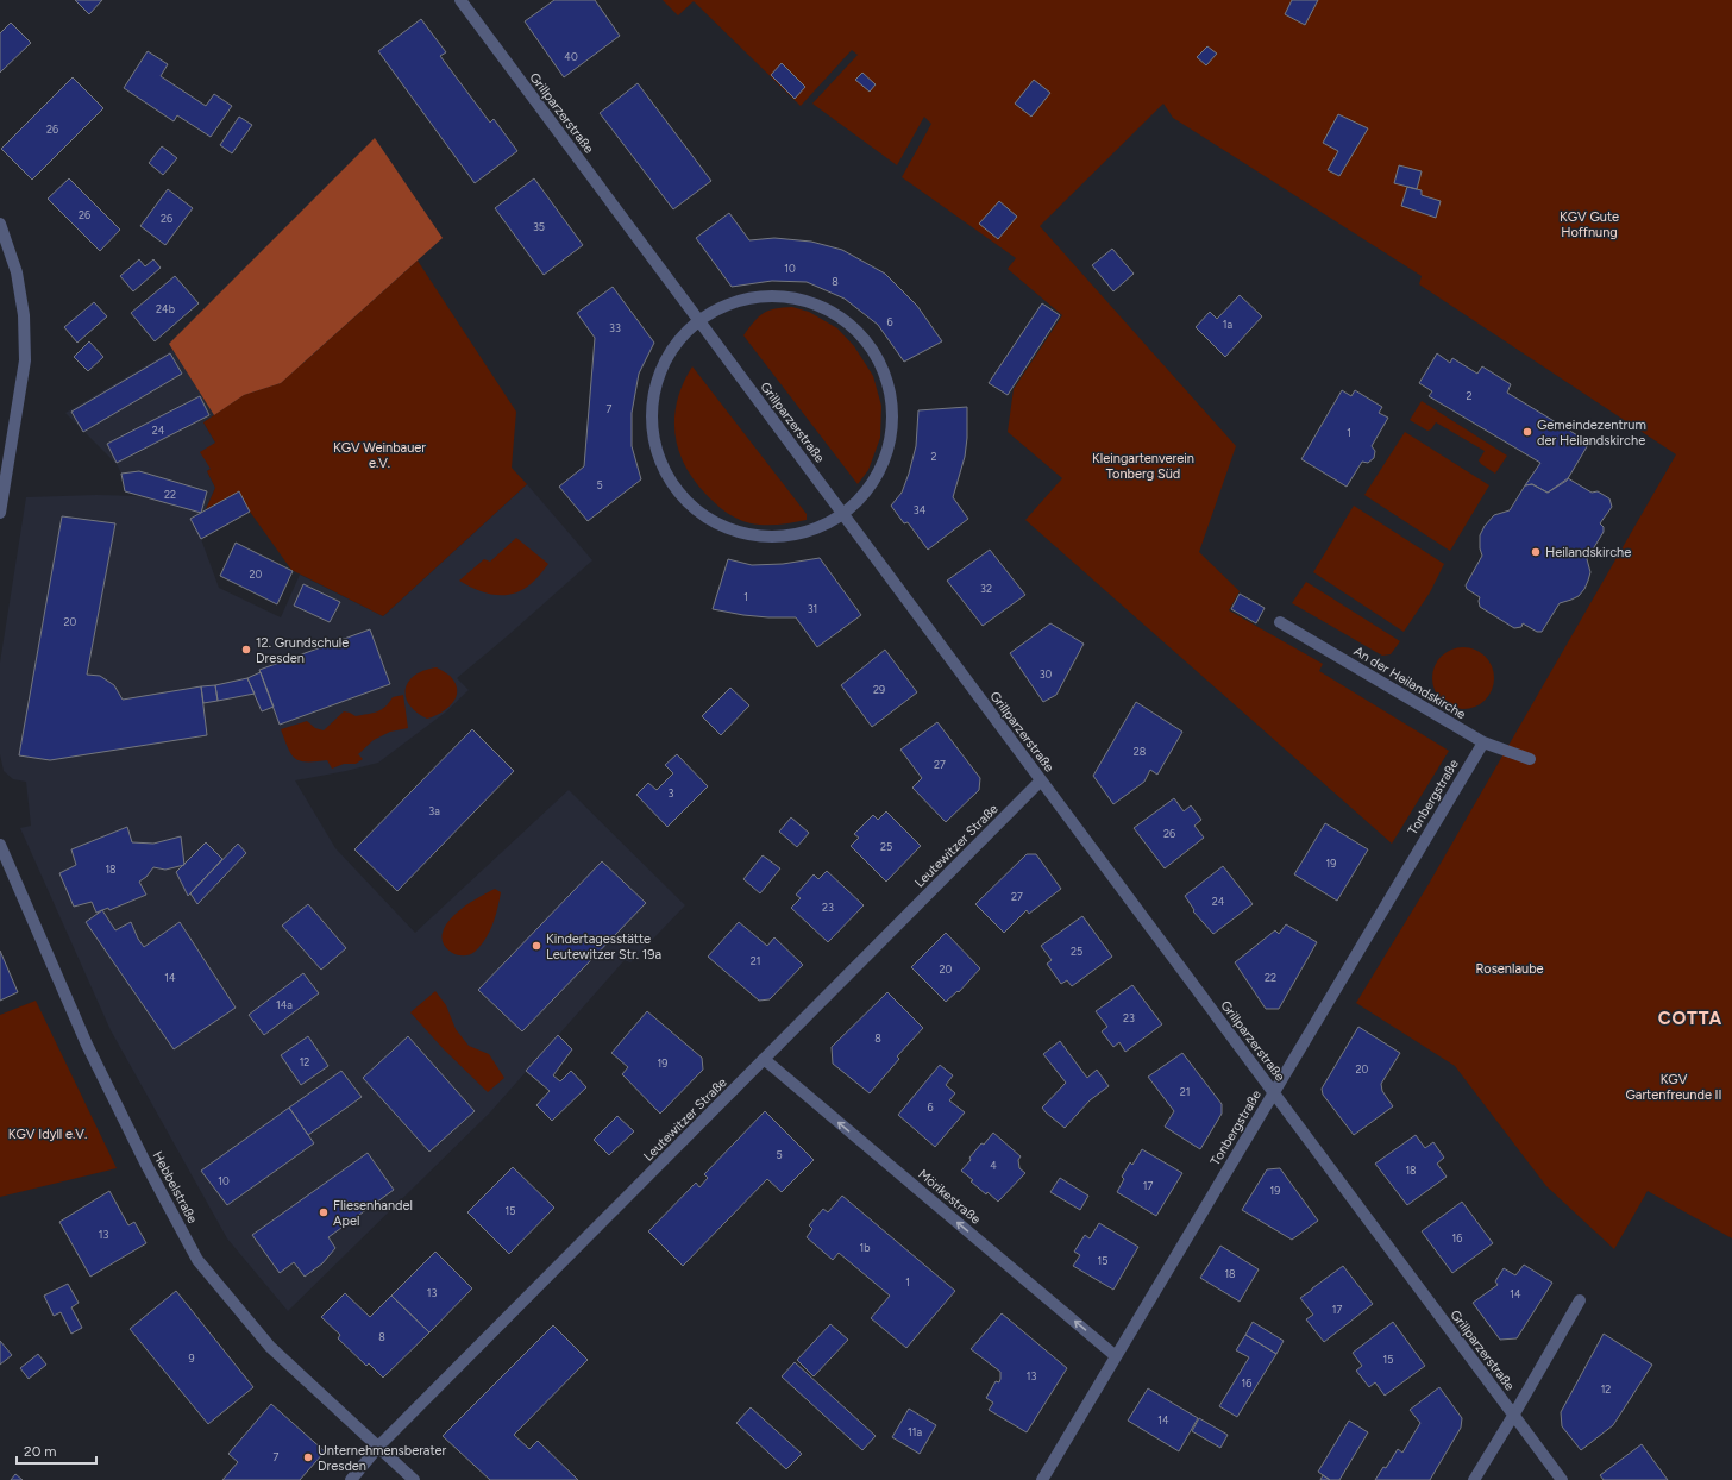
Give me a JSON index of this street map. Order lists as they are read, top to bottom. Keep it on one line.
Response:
{"streets":{"street":["Grillparzerstraße","An der Heilandskirche","Tonbergstraße","Leutewitzer Straße","Hebbelstraße","Mörikestraße"]},"crossings":[["Grillparzerstraße","Tonbergstraße"],["Grillparzerstraße","Leutewitzer Straße"],["An der Heilandskirche","Tonbergstraße"],["Tonbergstraße","Mörikestraße"],["Leutewitzer Straße","Hebbelstraße"],["Leutewitzer Straße","Mörikestraße"]],"one_way":["Mörikestraße"],"districts":["COTTA"],"parks":["KGV Gute Hoffnung","KGV Weinbauer e.V.","Kleingartenverein Tonberg Süd","Rosenlaube","KGV Gartenfreunde II","KGV Idyll e.V."],"places":["Gemeindezentrum der Heilandskirche","Heilandskirche","12. Grundschule Dresden","Kindertagesstätte Leutewitzer Str. 19a","Fliesenhandel Apel","Unternehmensberater Dresden"],"house_numbers":["40","26","26","26","35","10","8","24b","6","1a","33","2","7","24","1","2","5","22","34","20","32","1","31","20","30","29","28","27","3","3a","26","25","19","18","27","24","23","25","21","20","14","22","14a","23","8","12","19","20","21","6","5","4","18","10","17","19","15","13","16","1b","15","18","1","13","14","17","8","9","15","13","16","12","14","11a","7"],"scale_bar":"20 m"}
